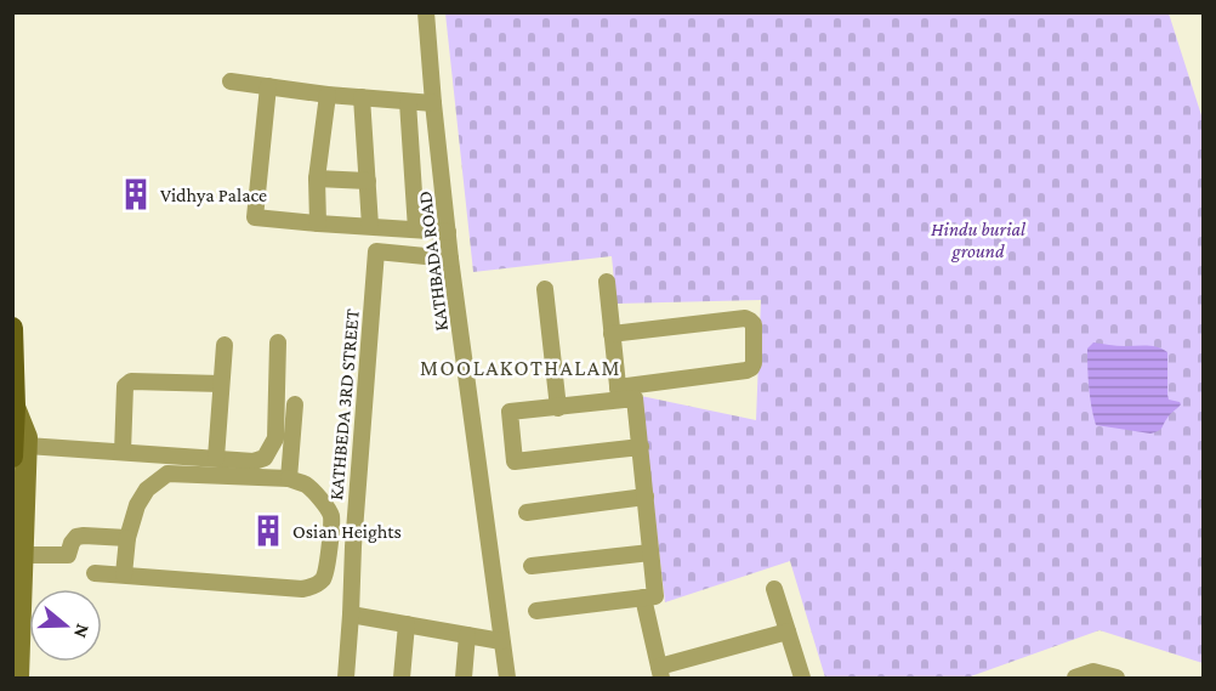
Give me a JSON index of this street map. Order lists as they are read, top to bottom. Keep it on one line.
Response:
{"streets":{"street":["KATHBADA ROAD","KATHBEDA 3RD STREET"]},"crossings":[["KATHBADA ROAD","KATHBEDA 3RD STREET"]],"districts":["MOOLAKOTHALAM"],"parks":["Hindu burial ground"],"places":{"building":["Vidhya Palace","Osian Heights"]},"north":"right"}
